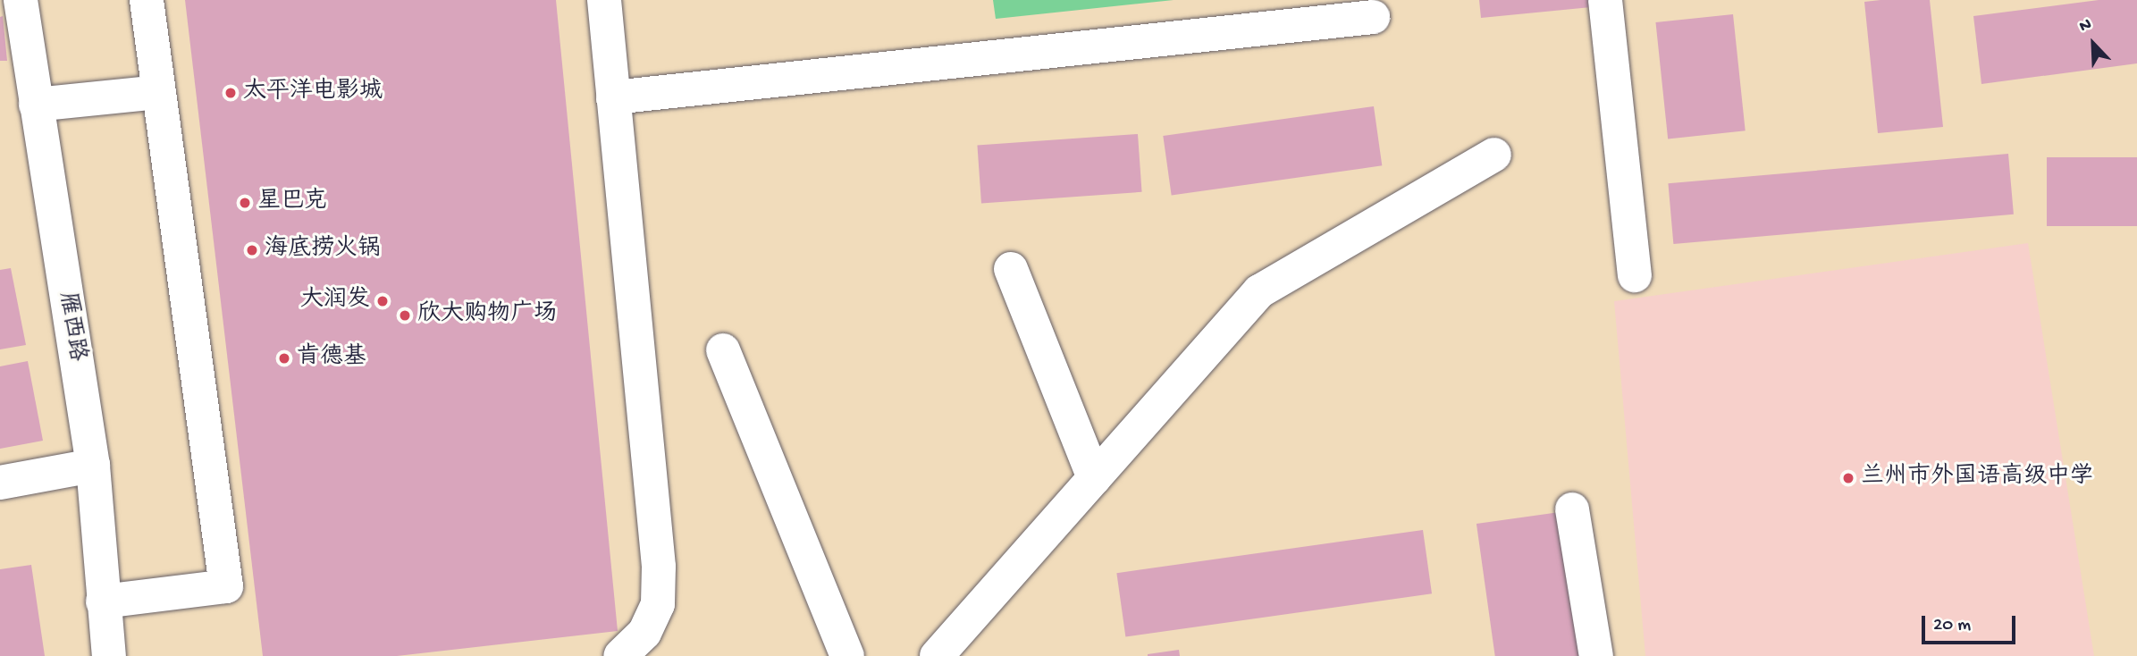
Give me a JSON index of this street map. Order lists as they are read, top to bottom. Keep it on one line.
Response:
{"streets":{"street":["雁西路"]},"places":["太平洋电影城","星巴克","海底捞火锅","大润发","欣大购物广场","肯德基","兰州市外国语高级中学"],"scale_bar":"20 m","north":"top left"}
